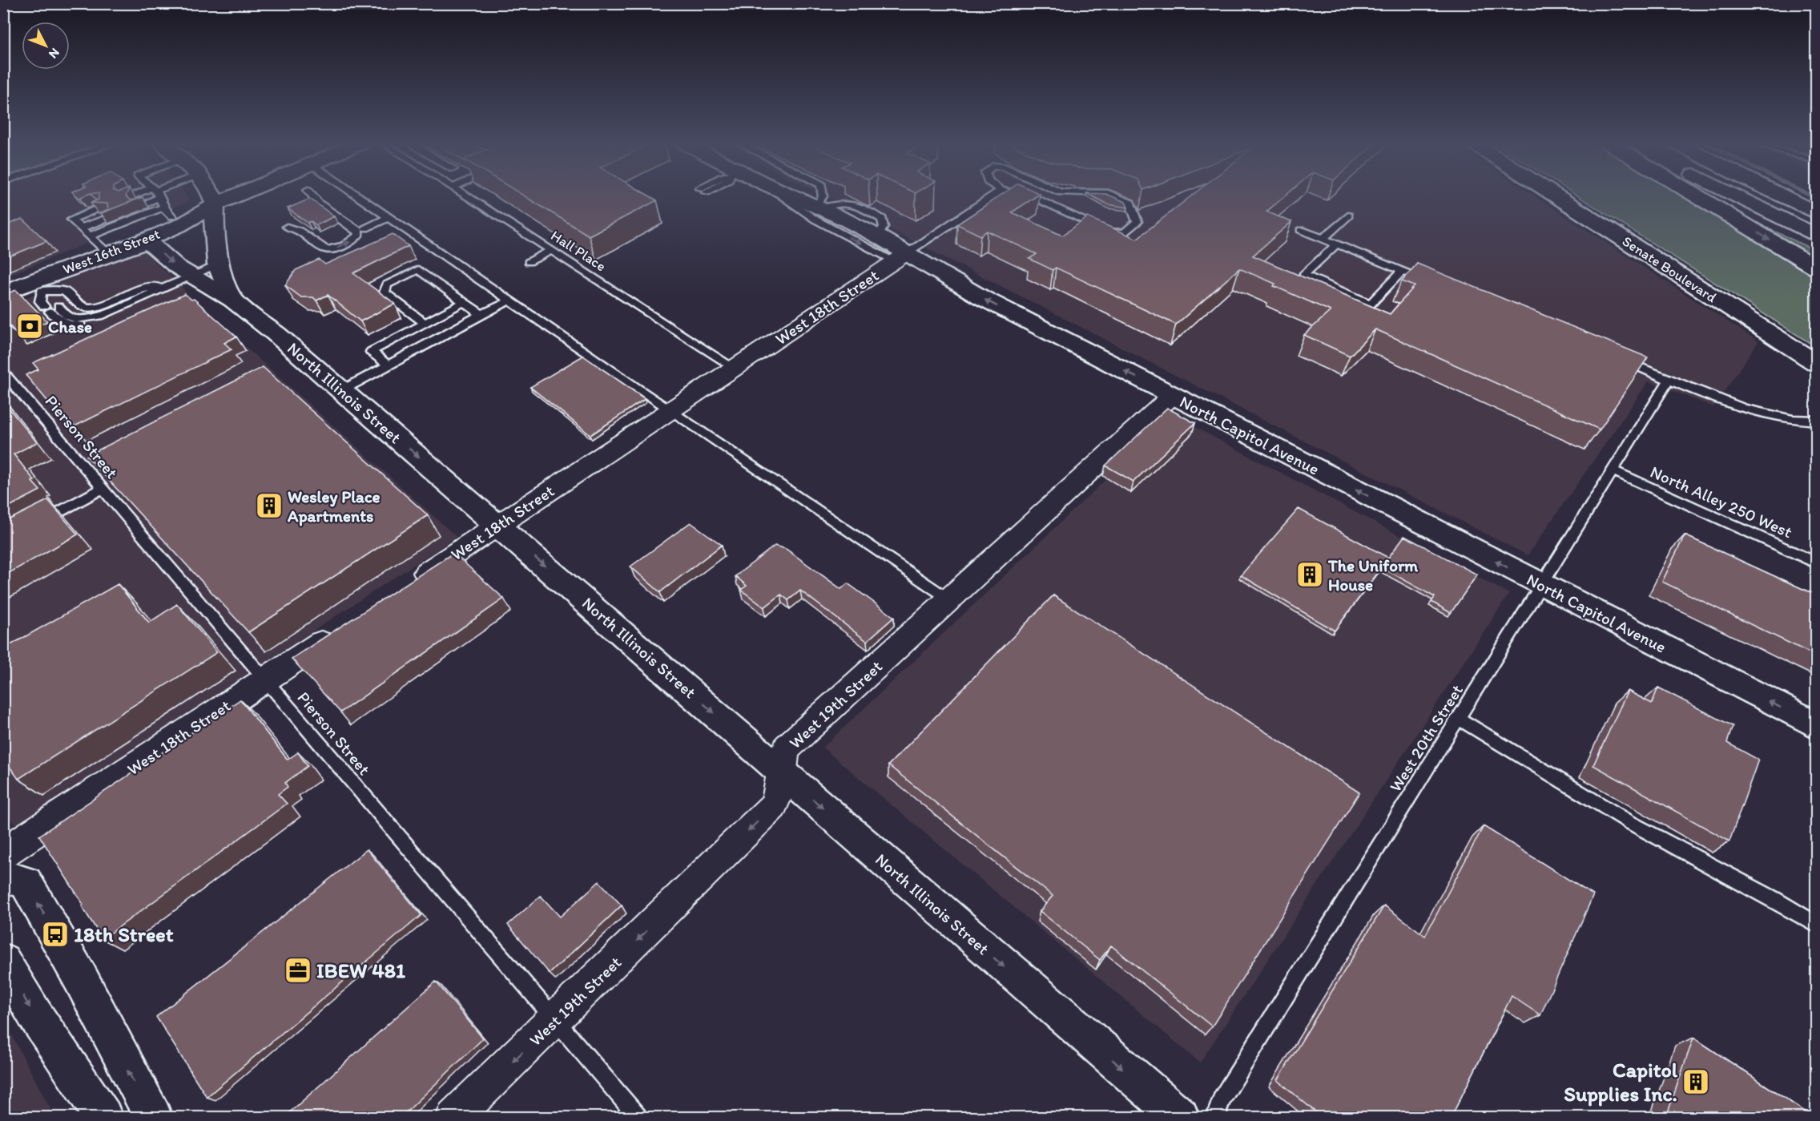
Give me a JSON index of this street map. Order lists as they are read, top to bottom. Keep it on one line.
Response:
{"streets":{"main road":["West 16th Street","Senate Boulevard","North Illinois Street","North Capitol Avenue"],"street":["West 18th Street","West 19th Street"],"lane":["Hall Place","Pierson Street","North Alley 250 West","West 20th Street"]},"crossings":[["Hall Place","West 18th Street"],["West 16th Street","North Illinois Street"],["West 18th Street","North Illinois Street"],["West 18th Street","North Capitol Avenue"],["West 18th Street","Pierson Street"],["North Illinois Street","West 19th Street"],["North Capitol Avenue","West 19th Street"],["North Capitol Avenue","West 20th Street"],["Pierson Street","West 19th Street"],["North Alley 250 West","West 20th Street"]],"one_way":["North Illinois Street","North Capitol Avenue","West 19th Street"],"places":{"bank":["Chase"],"building":["Wesley Place Apartments","The Uniform House","Capitol Supplies Inc."],"bus stop":["18th Street"],"office":["IBEW 481"]},"north":"bottom right"}
